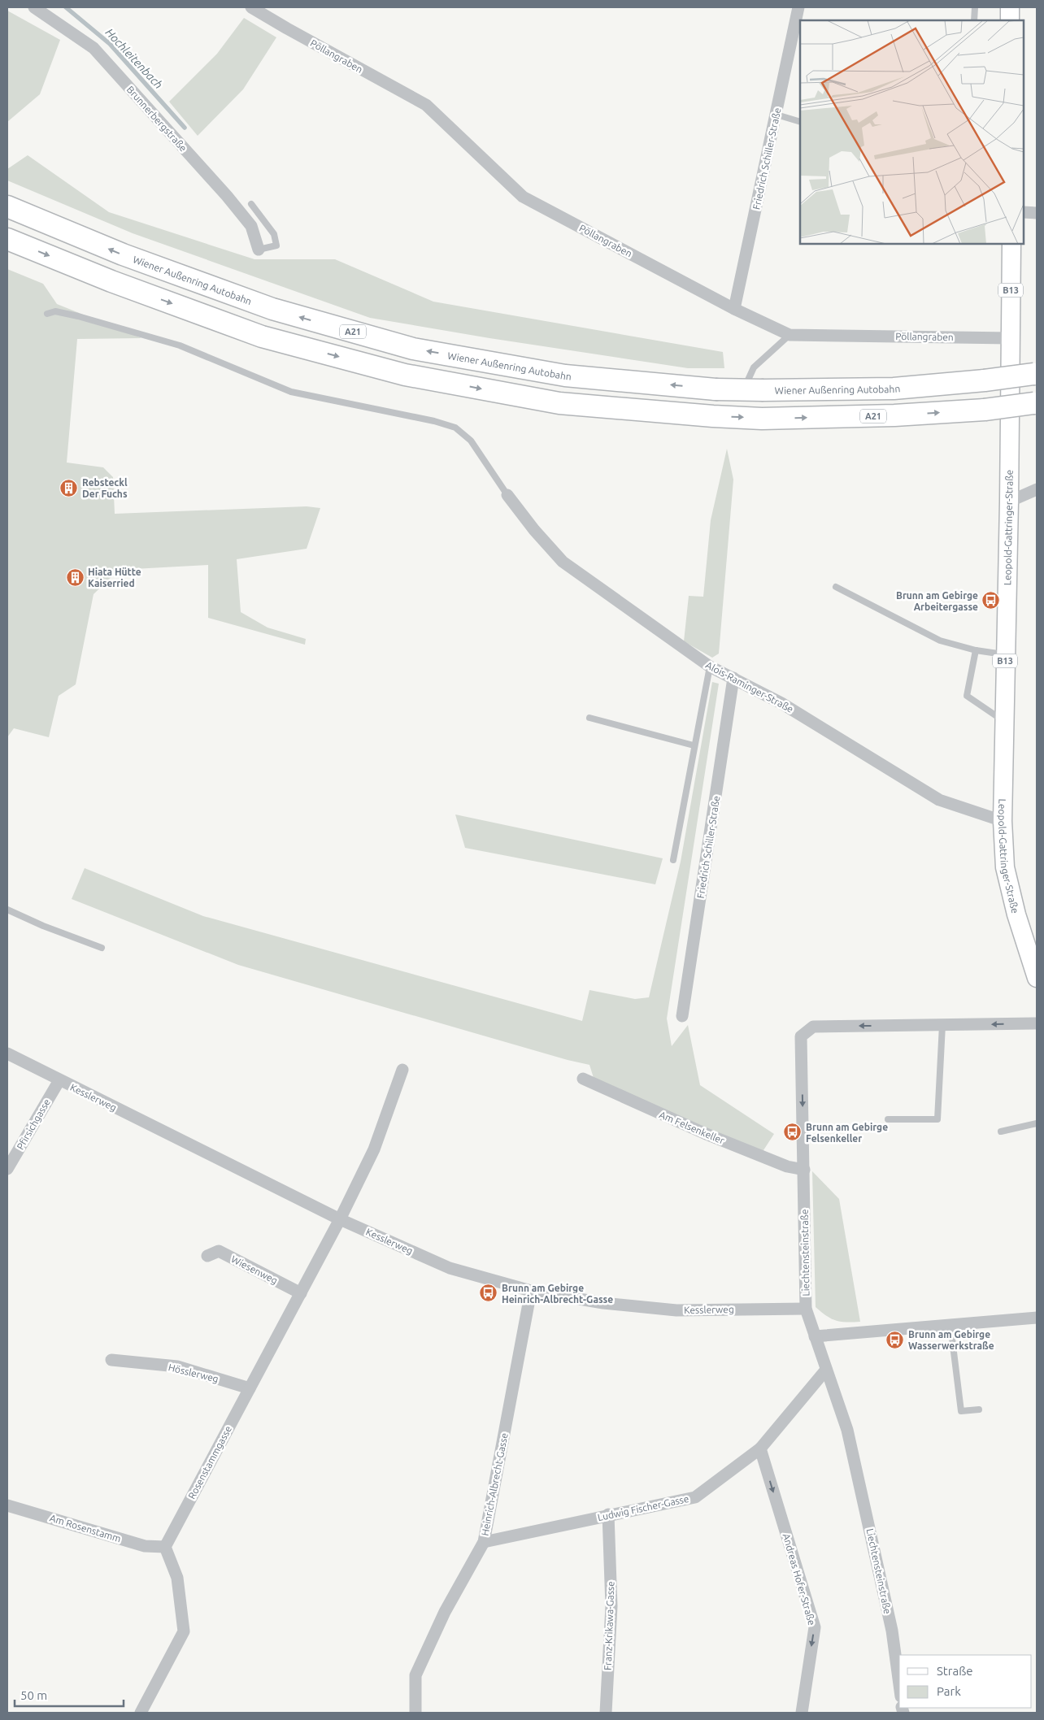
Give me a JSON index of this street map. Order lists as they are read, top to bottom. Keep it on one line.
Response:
{"streets":{"highway":["Wiener Außenring Autobahn","A21"],"main road":["B13","Leopold-Gattringer-Straße"],"street":["Pöllangraben","Brunnerbergstraße","Friedrich Schiller-Straße","Alois-Raminger-Straße","Kesslerweg","Pfirsichgasse","Am Felsenkeller","Liechtensteinstraße","Wiesenweg","Hösslerweg","Rosenstammgasse","Heinrich-Albrecht-Gasse","Ludwig Fischer-Gasse","Am Rosenstamm","Andreas Hofer-Straße","Franz-Krikawa-Gasse"]},"crossings":[["Pöllangraben","Friedrich Schiller-Straße"],["Pöllangraben","Leopold-Gattringer-Straße"],["Friedrich Schiller-Straße","Alois-Raminger-Straße"],["Leopold-Gattringer-Straße","Alois-Raminger-Straße"],["Kesslerweg","Pfirsichgasse"],["Kesslerweg","Liechtensteinstraße"],["Kesslerweg","Rosenstammgasse"],["Kesslerweg","Heinrich-Albrecht-Gasse"],["Am Felsenkeller","Liechtensteinstraße"],["Liechtensteinstraße","Ludwig Fischer-Gasse"],["Wiesenweg","Rosenstammgasse"],["Hösslerweg","Rosenstammgasse"],["Rosenstammgasse","Am Rosenstamm"],["Heinrich-Albrecht-Gasse","Ludwig Fischer-Gasse"],["Ludwig Fischer-Gasse","Andreas Hofer-Straße"],["Ludwig Fischer-Gasse","Franz-Krikawa-Gasse"]],"one_way":["Andreas Hofer-Straße"],"water":["Hochleitenbach"],"places":{"building":["Rebsteckl Der Fuchs","Hiata Hütte Kaiserried"],"bus stop":["Brunn am Gebirge Arbeitergasse","Brunn am Gebirge Felsenkeller","Brunn am Gebirge Heinrich-Albrecht-Gasse","Brunn am Gebirge Wasserwerkstraße"]},"legend":["Straße","Park"],"scale_bar":"50 m"}
